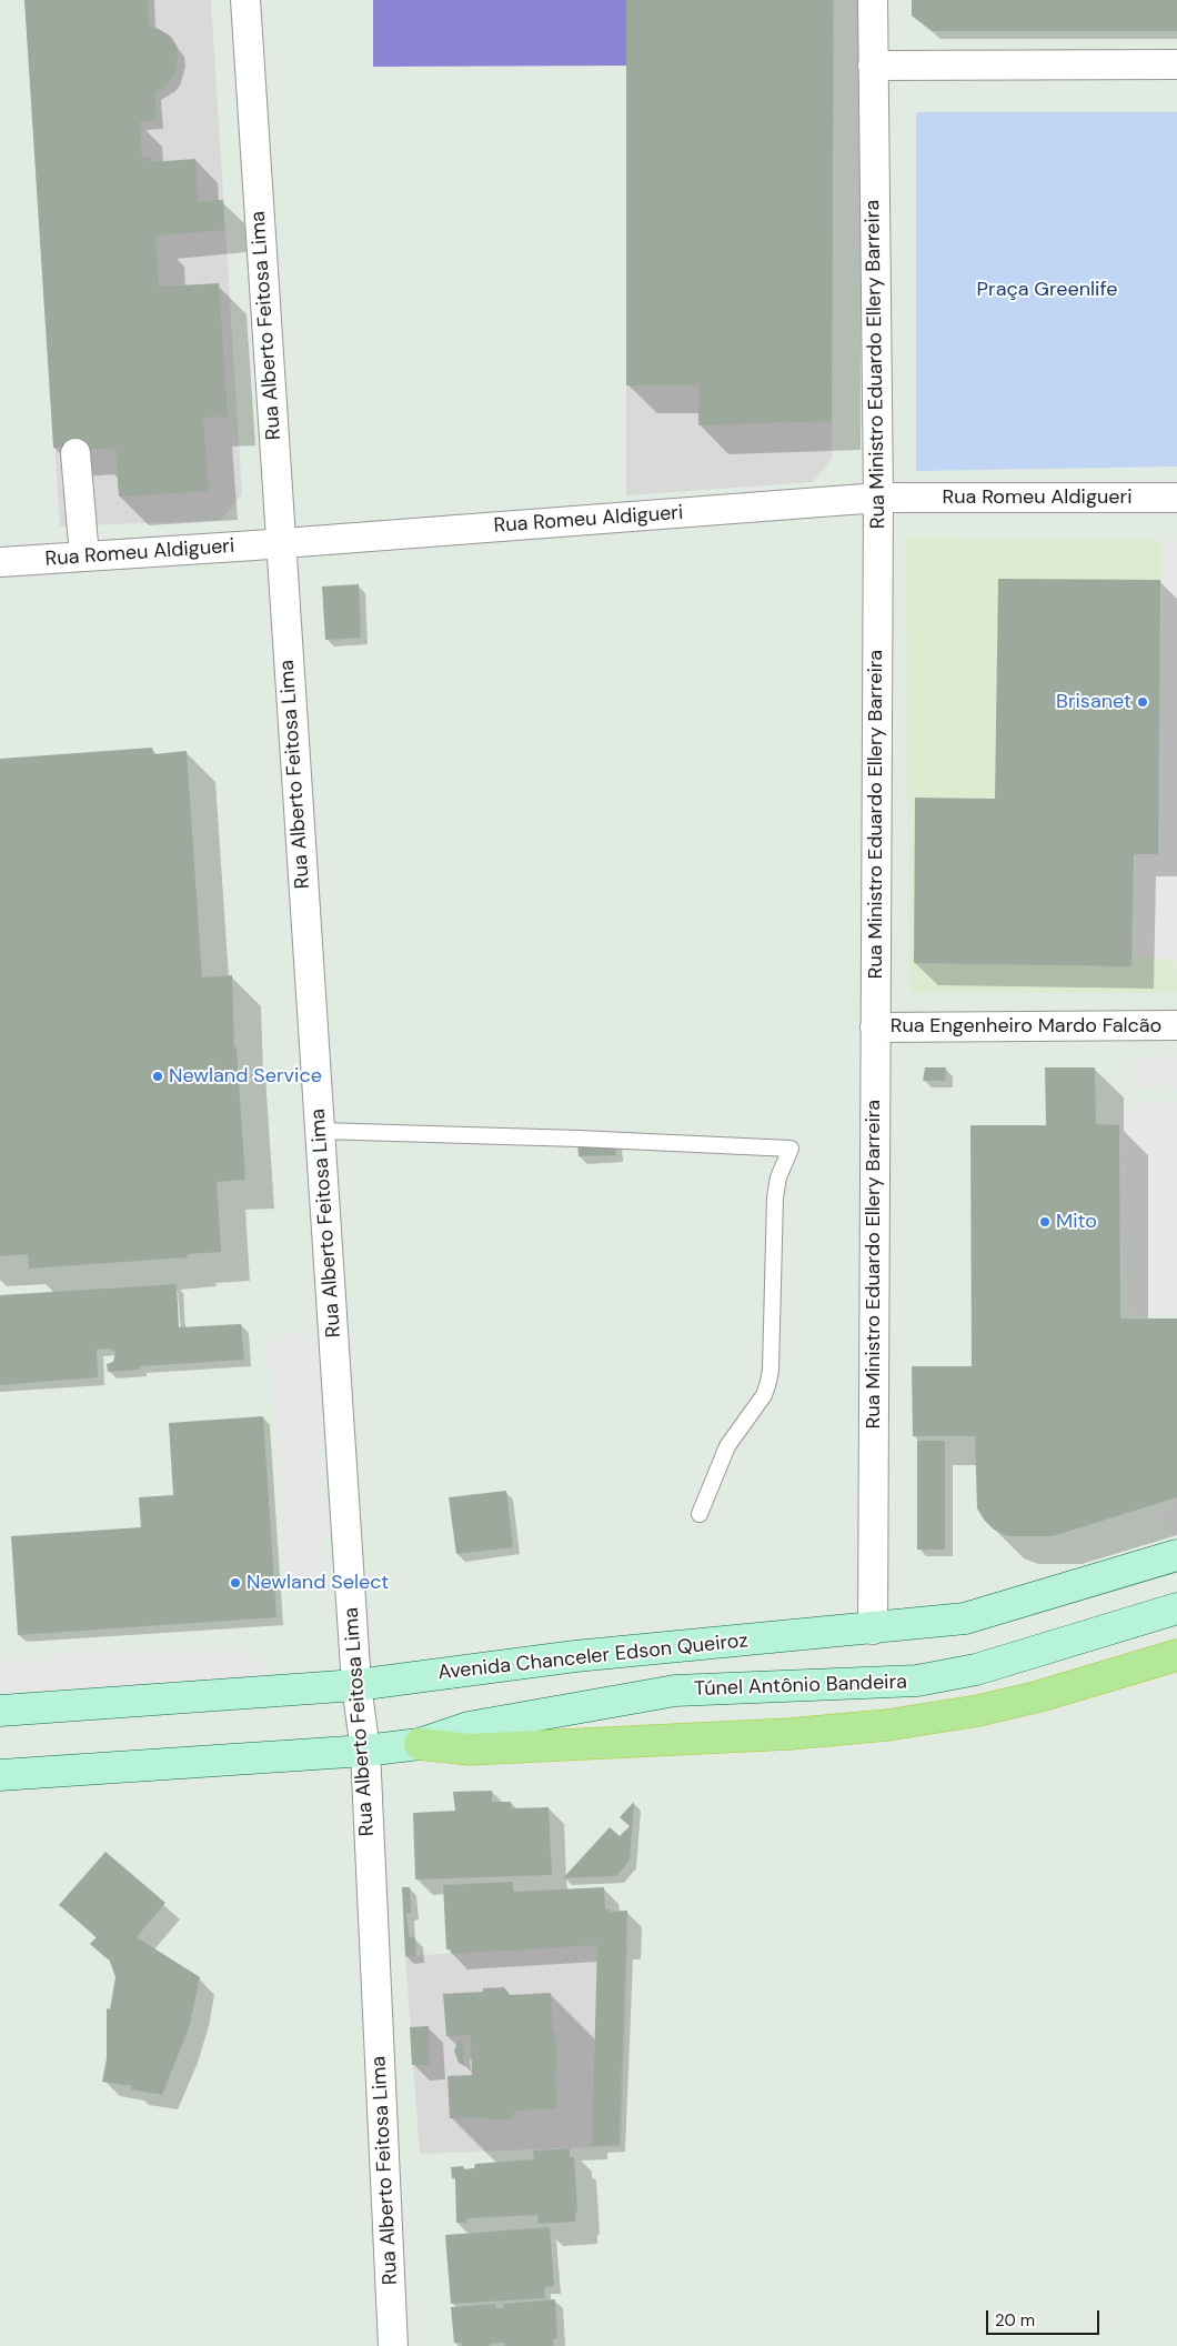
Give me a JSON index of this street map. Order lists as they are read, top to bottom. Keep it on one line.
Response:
{"streets":{"main road":["Avenida Chanceler Edson Queiroz","Túnel Antônio Bandeira"],"street":["Rua Alberto Feitosa Lima","Rua Ministro Eduardo Ellery Barreira","Rua Romeu Aldigueri","Rua Engenheiro Mardo Falcão"]},"crossings":[["Rua Alberto Feitosa Lima","Rua Romeu Aldigueri"],["Rua Alberto Feitosa Lima","Avenida Chanceler Edson Queiroz"],["Rua Ministro Eduardo Ellery Barreira","Rua Romeu Aldigueri"],["Rua Ministro Eduardo Ellery Barreira","Rua Engenheiro Mardo Falcão"],["Rua Ministro Eduardo Ellery Barreira","Avenida Chanceler Edson Queiroz"]],"parks":["Praça Greenlife"],"places":["Brisanet","Newland Service","Mito","Newland Select"],"scale_bar":"20 m"}
